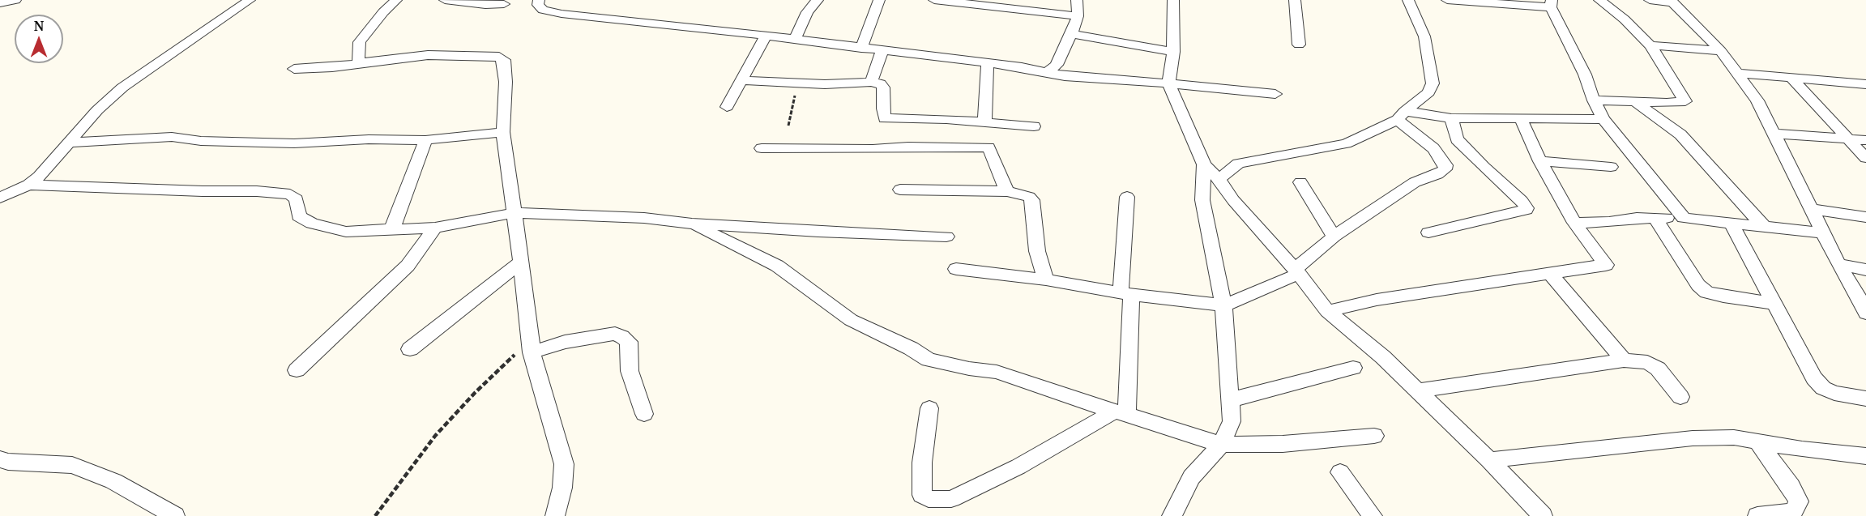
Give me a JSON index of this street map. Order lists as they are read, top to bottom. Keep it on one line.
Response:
{"north":"top"}
